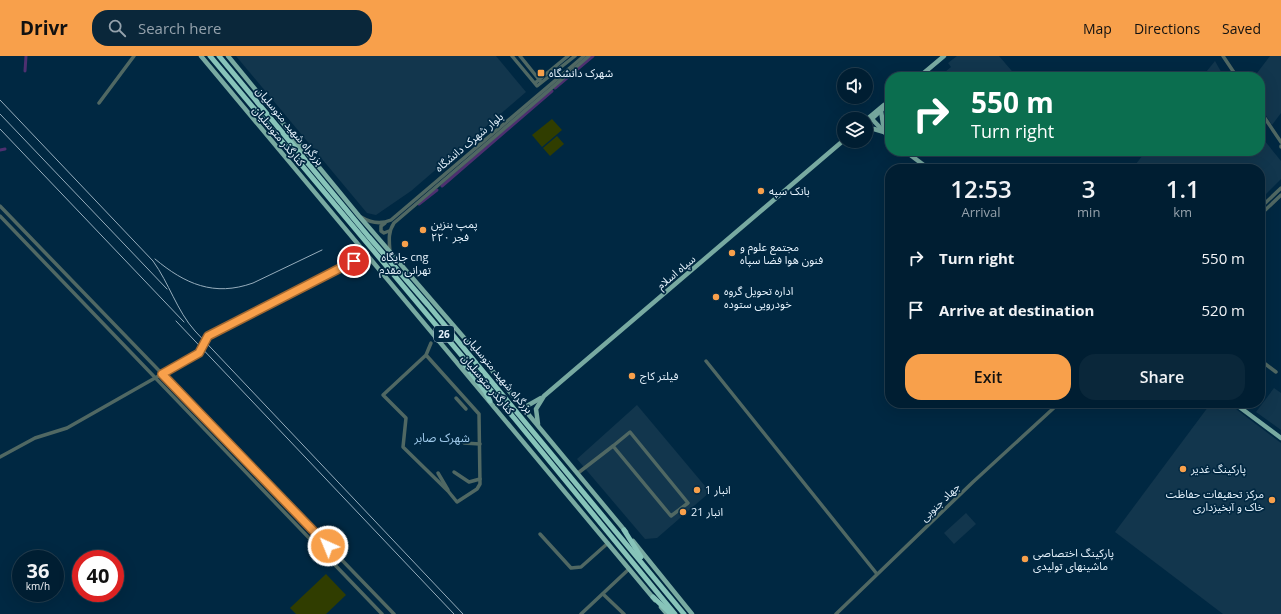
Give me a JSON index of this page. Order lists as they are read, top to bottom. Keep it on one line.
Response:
{"streets":{"highway":["بزرگراه شهید متوسلیان","26"],"main road":["کنارگذر متوسلیان","سپاه اسلام"],"street":["بلوار شهرک دانشگاه","جهاد جنوبی"]},"crossings":[["کنارگذر متوسلیان","سپاه اسلام"]],"districts":["شهرک صابر"],"places":{"transit":["شهرک دانشگاه"],"other":["بانک سپه","پمپ بنزین ۲۲۰ فجر","جایگاه cng تهرانی مقدم","مجتمع علوم و فنون هوا فضا سپاه","اداره تحویل گروه خودرویی ستوده","فیلتر کاج","پارکینگ غدیر","انبار 1","مرکز تحقیقات حفاظت خاک و آبخیزداری","انبار 21","پارکینگ اختصاصی ماشینهای تولیدی"]},"page":{"header":"Drivr","search":"Search here","nav":["Map","Directions","Saved"],"turn":["550 m","Turn right"],"eta":["12:53","Arrival","3","min","1.1","km"],"list":[{"name":"Turn right","value":"550 m"},{"name":"Arrive at destination","value":"520 m"}],"buttons":["Exit","Share"],"speed":"36 km/h","limit":"40"}}
